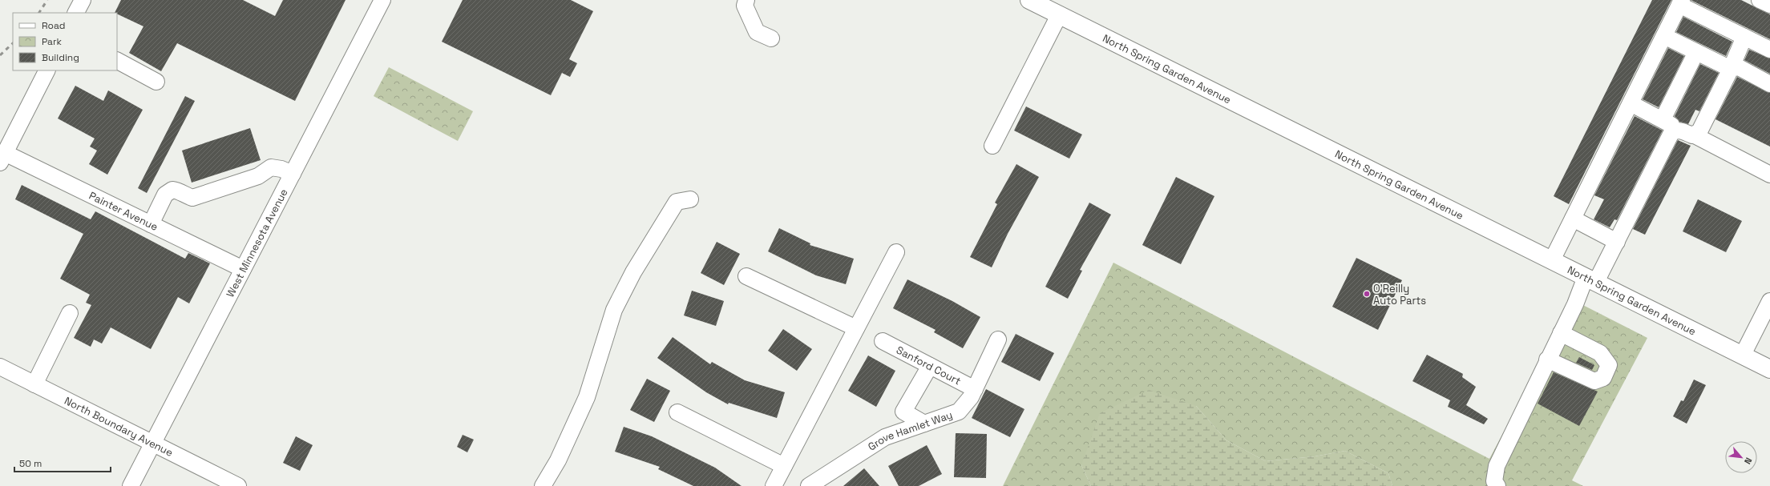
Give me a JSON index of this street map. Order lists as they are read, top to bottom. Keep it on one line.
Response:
{"streets":{"highway":["North Spring Garden Avenue"],"street":["Painter Avenue","West Minnesota Avenue","Sanford Court","North Boundary Avenue","Grove Hamlet Way"]},"crossings":[["Painter Avenue","West Minnesota Avenue"],["West Minnesota Avenue","North Boundary Avenue"],["Sanford Court","Grove Hamlet Way"]],"places":["O'Reilly Auto Parts"],"legend":["Road","Park","Building"],"scale_bar":"50 m","north":"bottom right"}
